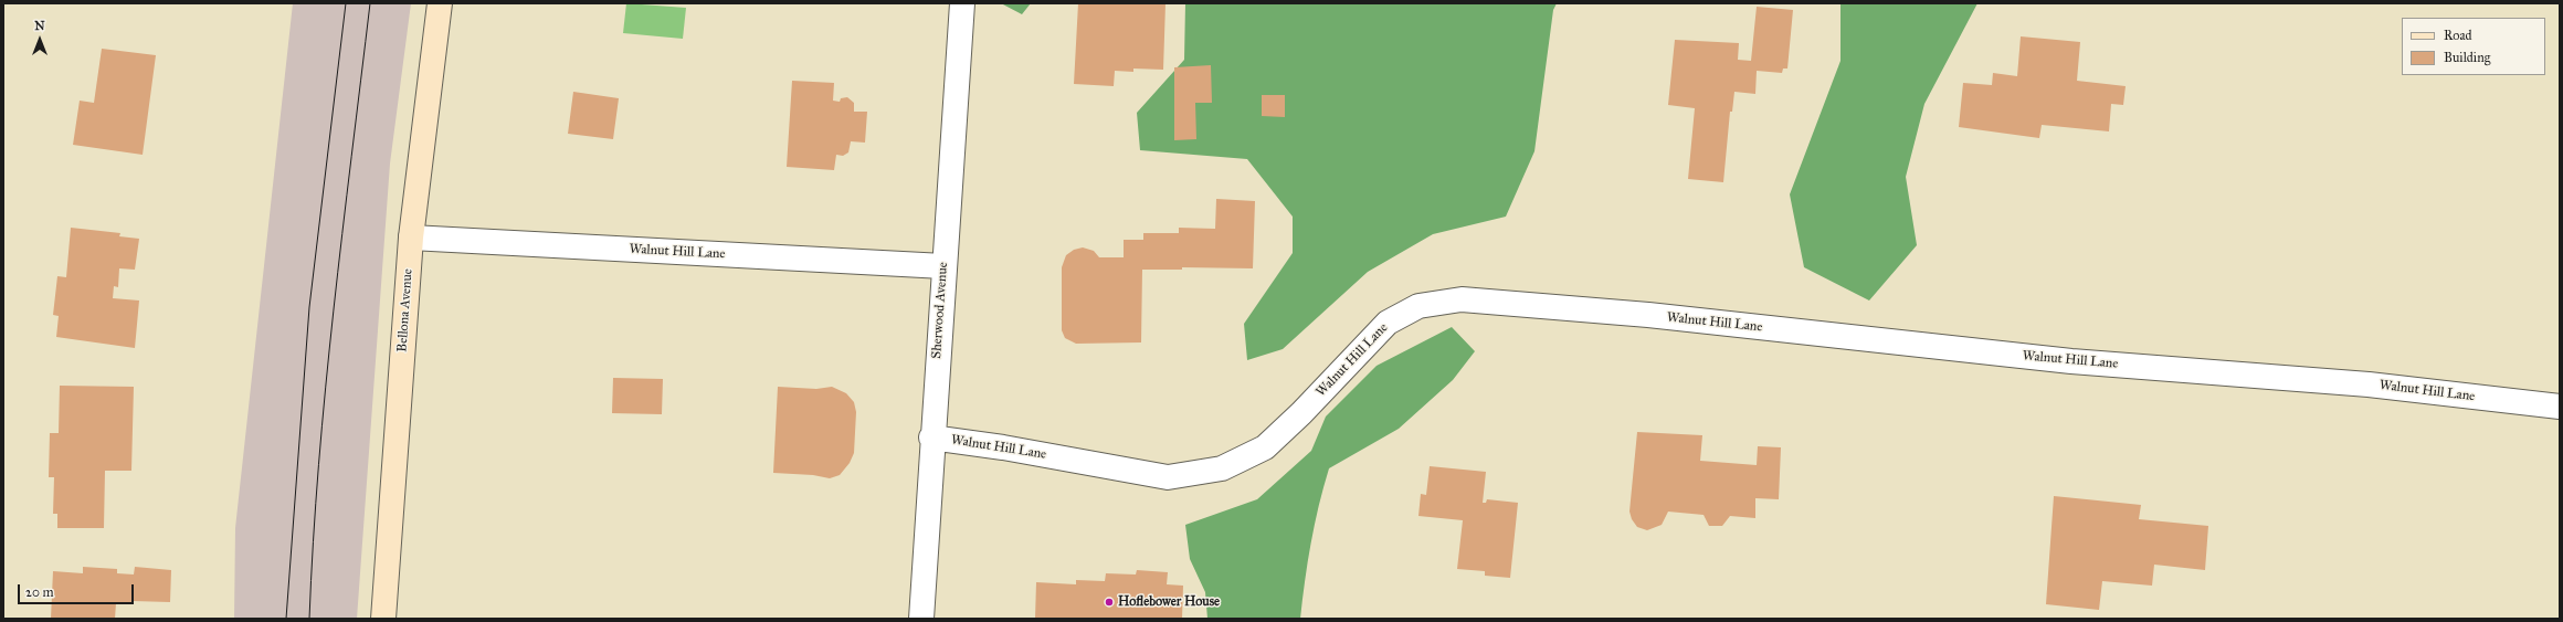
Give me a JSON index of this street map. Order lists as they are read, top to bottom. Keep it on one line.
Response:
{"streets":{"street":["Walnut Hill Lane","Bellona Avenue","Sherwood Avenue"]},"crossings":[["Walnut Hill Lane","Bellona Avenue"],["Walnut Hill Lane","Sherwood Avenue"]],"places":["Hoflebower House"],"legend":["Road","Building"],"scale_bar":"20 m","north":"top"}
